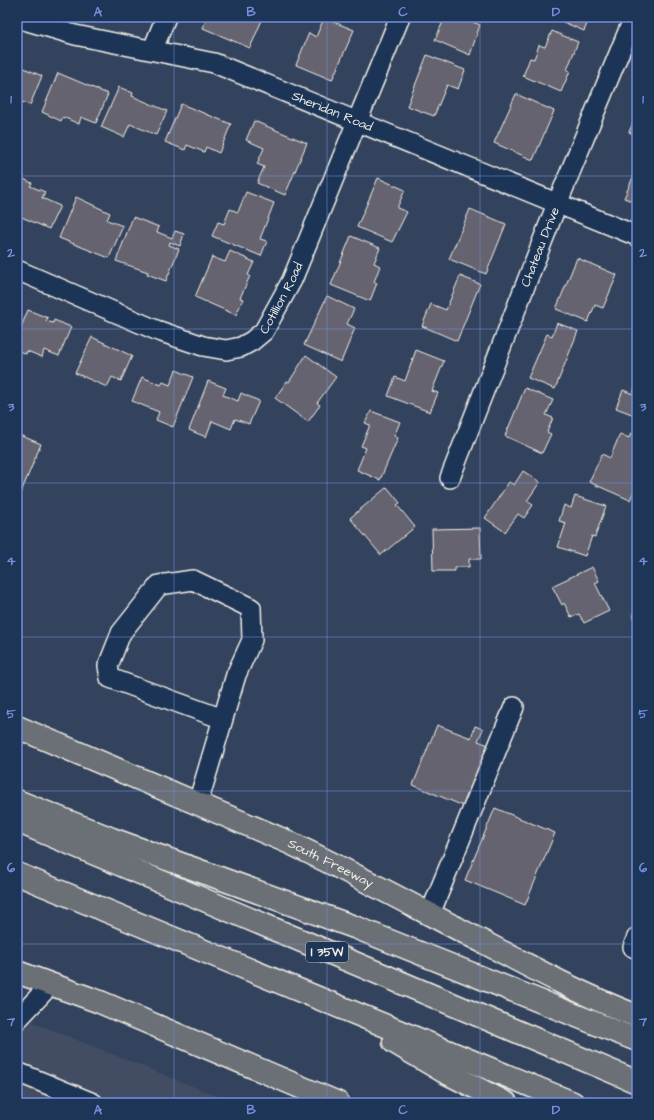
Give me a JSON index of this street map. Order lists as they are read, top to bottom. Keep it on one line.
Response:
{"streets":{"main road":["South Freeway","I 35W"],"street":["Sheridan Road","Chateau Drive","Cotillion Road"]},"crossings":[["Sheridan Road","Chateau Drive"],["Sheridan Road","Cotillion Road"]],"grid":{"columns":["A","B","C","D"],"rows":["1","2","3","4","5","6","7"]}}
